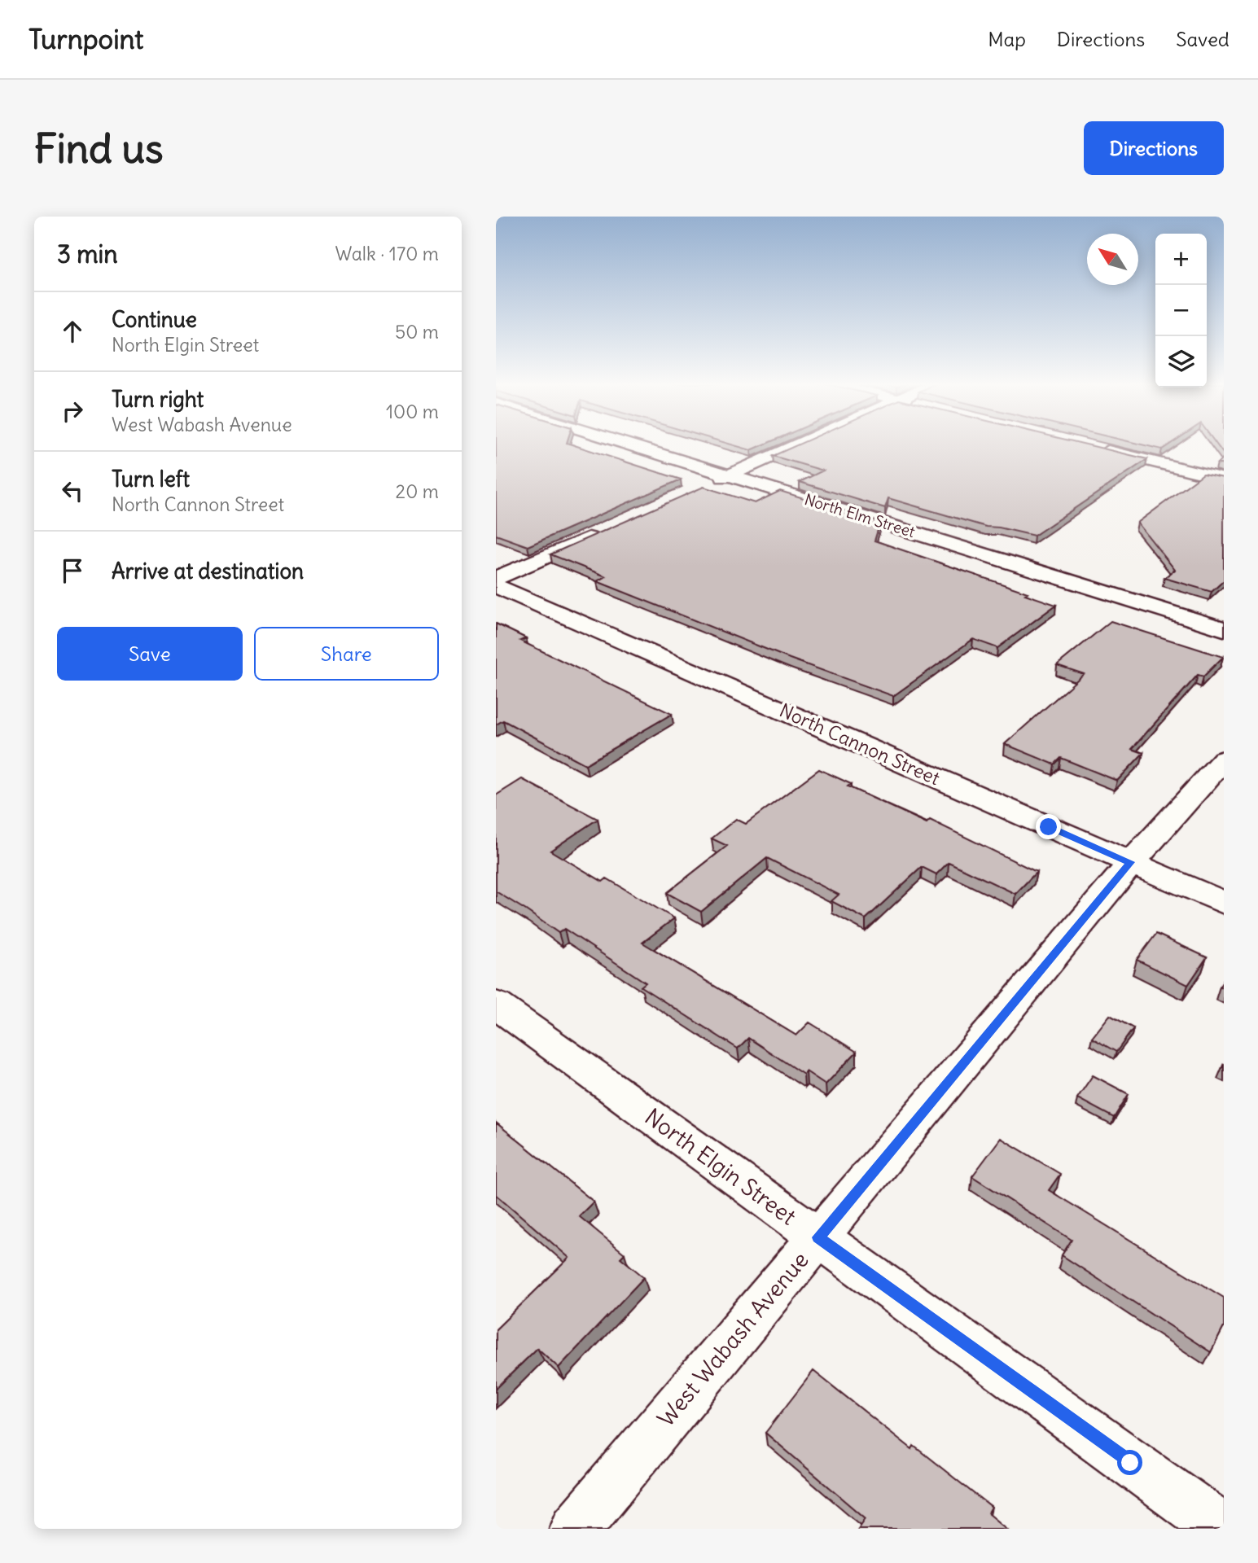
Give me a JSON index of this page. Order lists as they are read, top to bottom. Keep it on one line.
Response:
{"streets":{"street":["North Elm Street","North Cannon Street","North Elgin Street","West Wabash Avenue"]},"crossings":[["North Cannon Street","West Wabash Avenue"],["North Elgin Street","West Wabash Avenue"]],"north":"top left","page":{"header":"Turnpoint","nav":["Map","Directions","Saved"],"buttons":["Directions",["Save","Share"]],"title":"Find us","heading":["3 min","Walk · 170 m"],"map_buttons":["+","−"],"list":[["Continue","North Elgin Street","50 m"],["Turn right","West Wabash Avenue","100 m"],["Turn left","North Cannon Street","20 m"],"Arrive at destination"]}}
